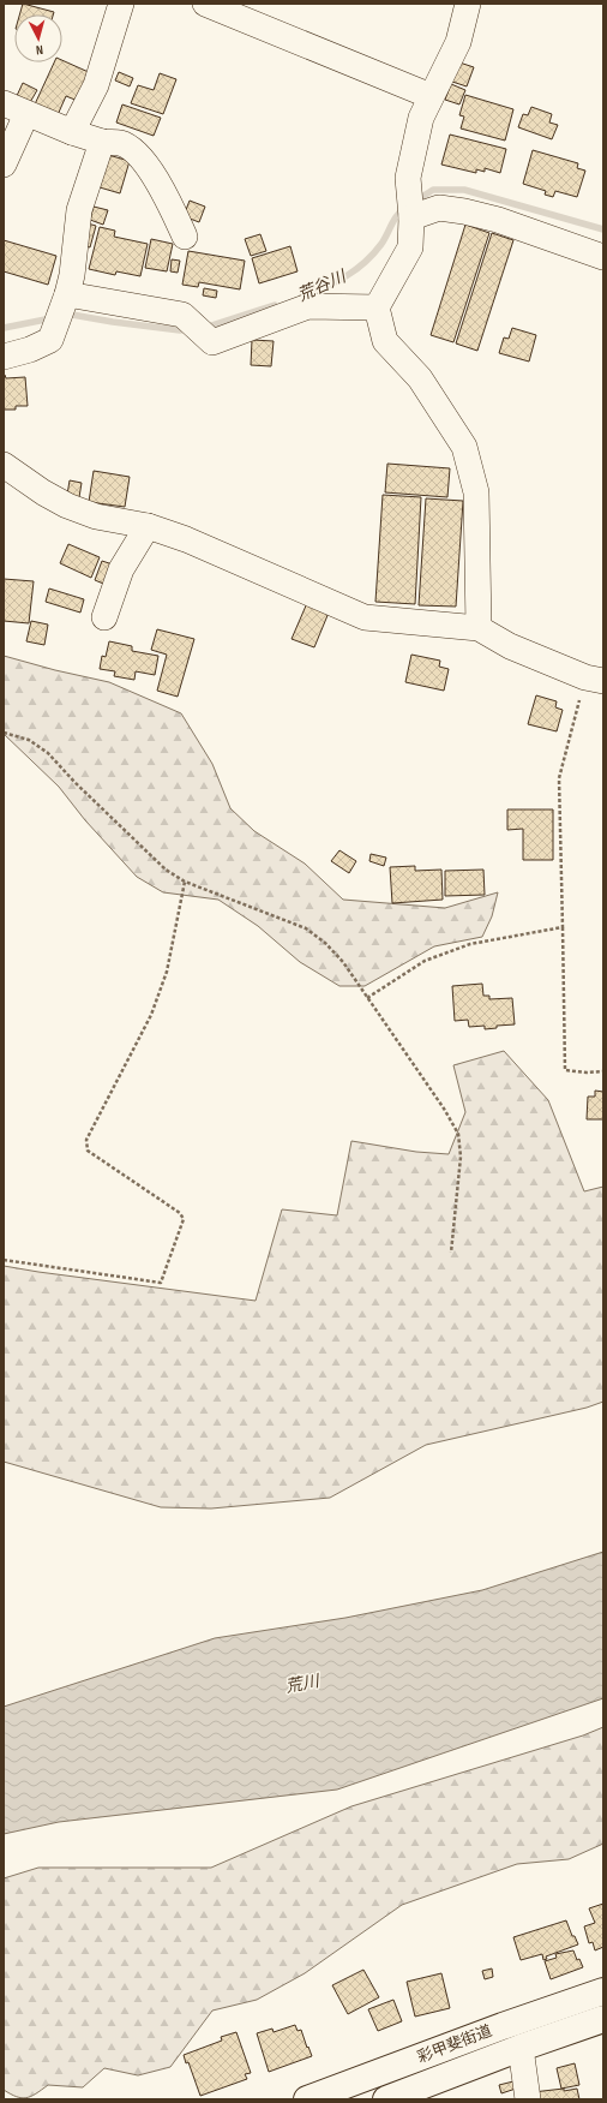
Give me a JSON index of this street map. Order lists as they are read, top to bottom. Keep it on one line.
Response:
{"streets":{"highway":["彩甲斐街道"]},"water":["荒谷川","荒川"],"north":"bottom"}
